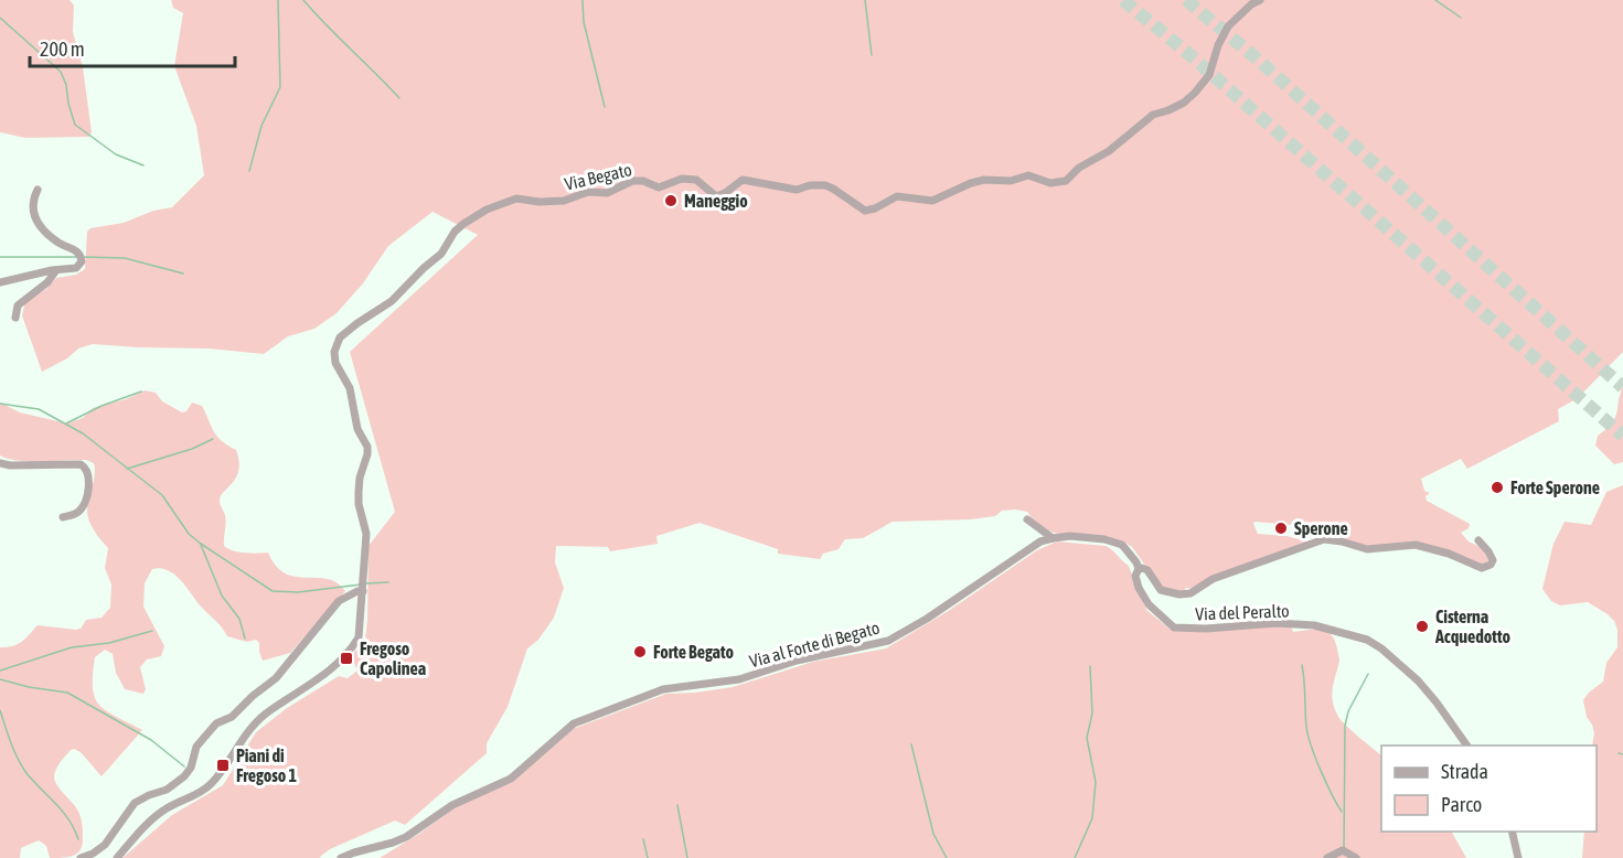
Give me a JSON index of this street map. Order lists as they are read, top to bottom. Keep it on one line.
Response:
{"streets":{"street":["Via Begato","Via del Peralto","Via al Forte di Begato"]},"crossings":[["Via del Peralto","Via al Forte di Begato"]],"places":{"other":["Maneggio","Forte Sperone","Sperone","Cisterna Acquedotto","Forte Begato"],"transit":["Fregoso Capolinea","Piani di Fregoso 1"]},"legend":["Strada","Parco"],"scale_bar":"200 m"}
